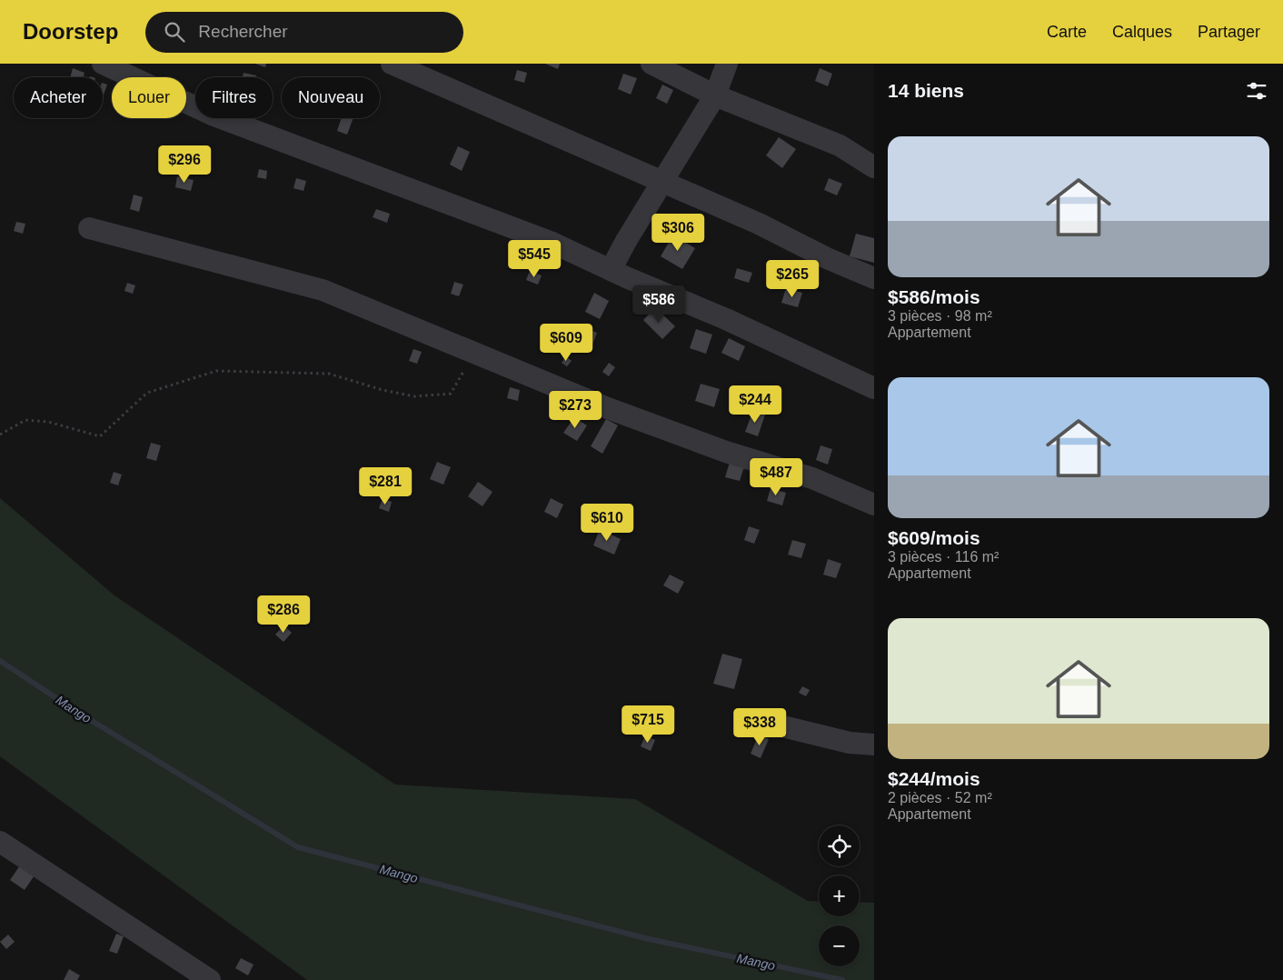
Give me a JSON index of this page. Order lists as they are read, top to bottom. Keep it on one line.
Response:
{"water":["Mango"],"page":{"header":"Doorstep","search":"Rechercher","nav":["Carte","Calques","Partager"],"heading":"14 biens","chip":["Acheter","Louer","Filtres","Nouveau"],"list":[{"name":"$586/mois","note":"3 pièces · 98 m² · Appartement"},{"name":"$609/mois","note":"3 pièces · 116 m² · Appartement"},{"name":"$244/mois","note":"2 pièces · 52 m² · Appartement"}],"price":["$296","$306","$545","$265","$586","$609","$244","$273","$487","$281","$610","$286","$715","$338"],"map_buttons":["+","−"]}}
